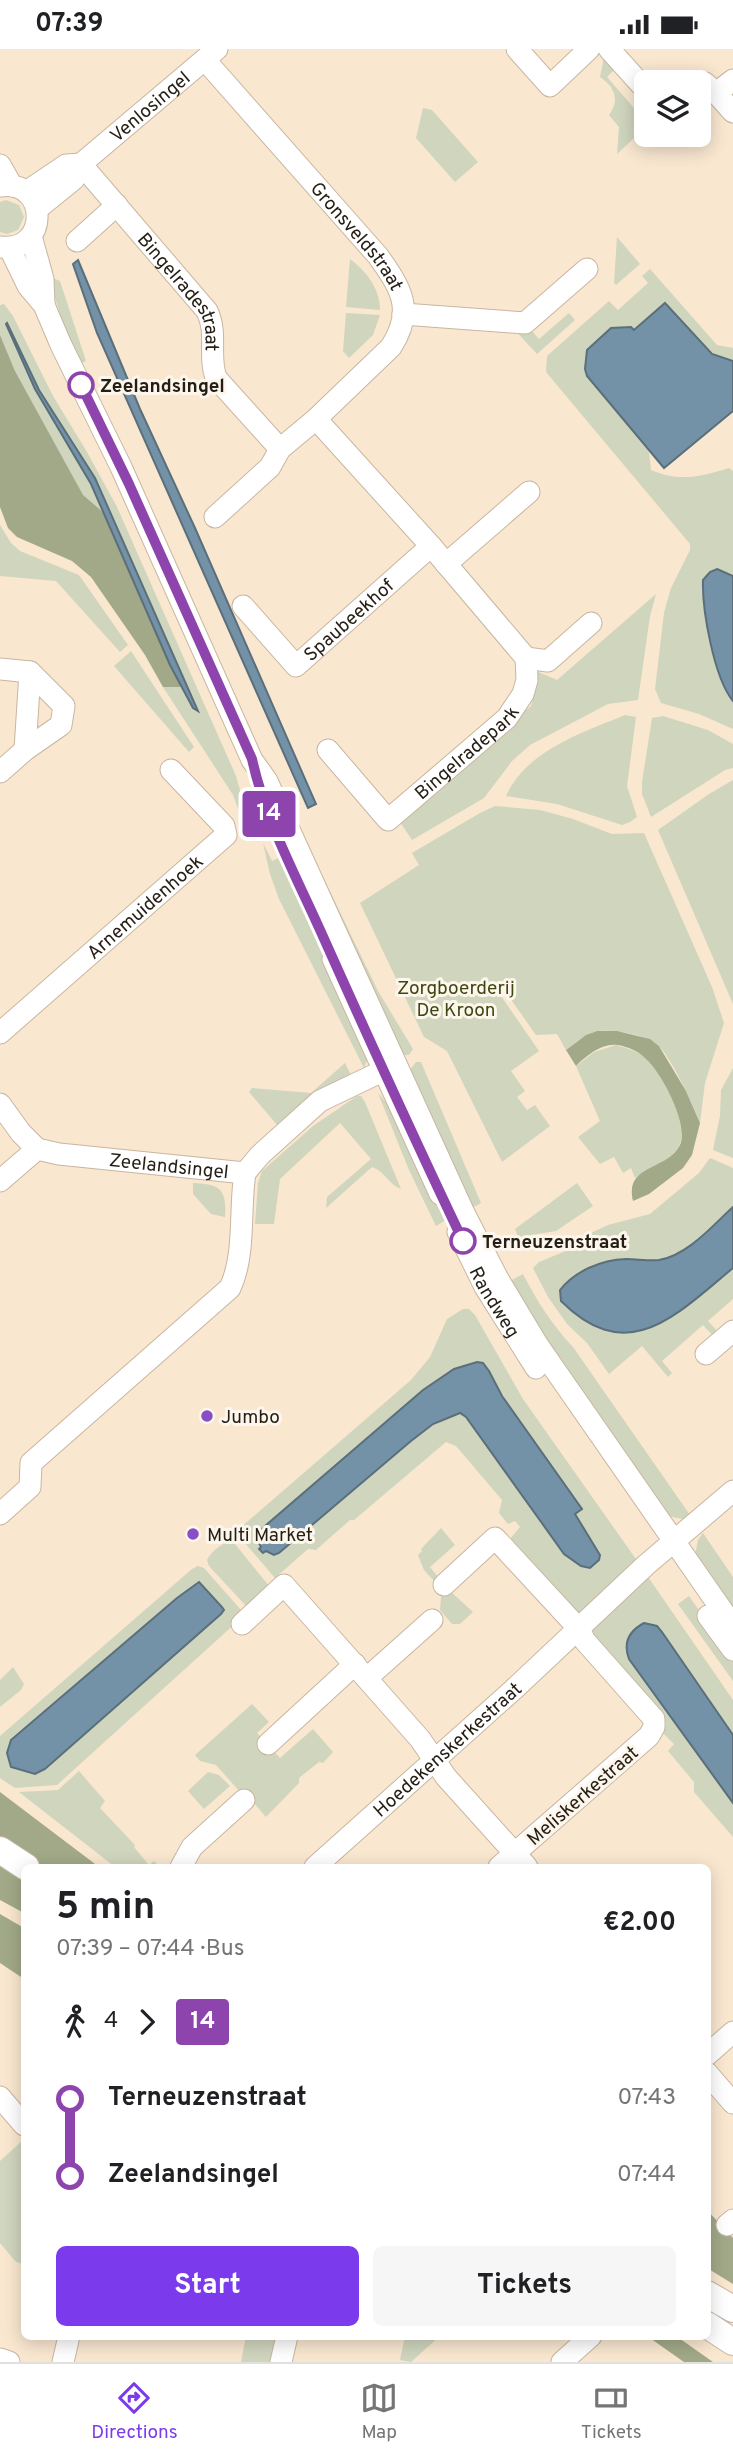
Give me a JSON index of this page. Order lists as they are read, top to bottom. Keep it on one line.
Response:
{"streets":{"street":["Venlosingel","Gronsveldstraat","Bingelradestraat","Spaubeekhof","Bingelradepark","Arnemuidenhoek","Zeelandsingel","Randweg","Hoedekenskerkestraat","Meliskerkestraat"]},"crossings":[["Venlosingel","Gronsveldstraat"],["Venlosingel","Bingelradestraat"],["Zeelandsingel","Randweg"],["Randweg","Hoedekenskerkestraat"],["Hoedekenskerkestraat","Meliskerkestraat"]],"parks":["Zorgboerderij De Kroon"],"places":["Zeelandsingel","Terneuzenstraat","Jumbo","Multi Market"],"lines":["bus line 14"],"page":{"status":"07:39","on_map":"14","heading":["5 min","07:39 – 07:44 · Bus","€2.00"],"legs":["4","14"],"list":[{"name":"Terneuzenstraat","value":"07:43"},{"name":"Zeelandsingel","value":"07:44"}],"buttons":["Start","Tickets"],"tabs":["Directions","Map","Tickets"]}}
